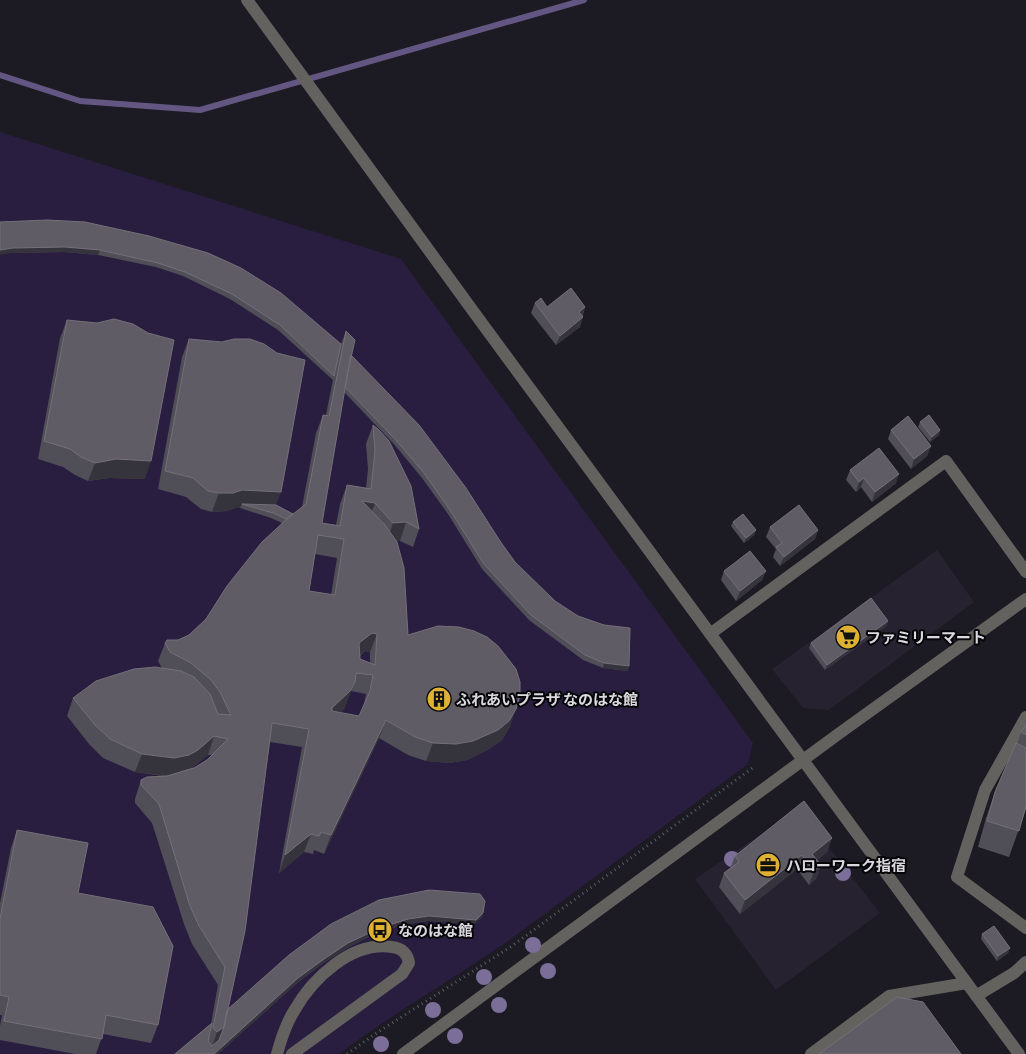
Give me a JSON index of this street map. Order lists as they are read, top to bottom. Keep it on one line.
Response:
{"places":{"supermarket":["ファミリーマート"],"building":["ふれあいプラザ なのはな館"],"office":["ハローワーク指宿"],"bus stop":["なのはな館"]}}
